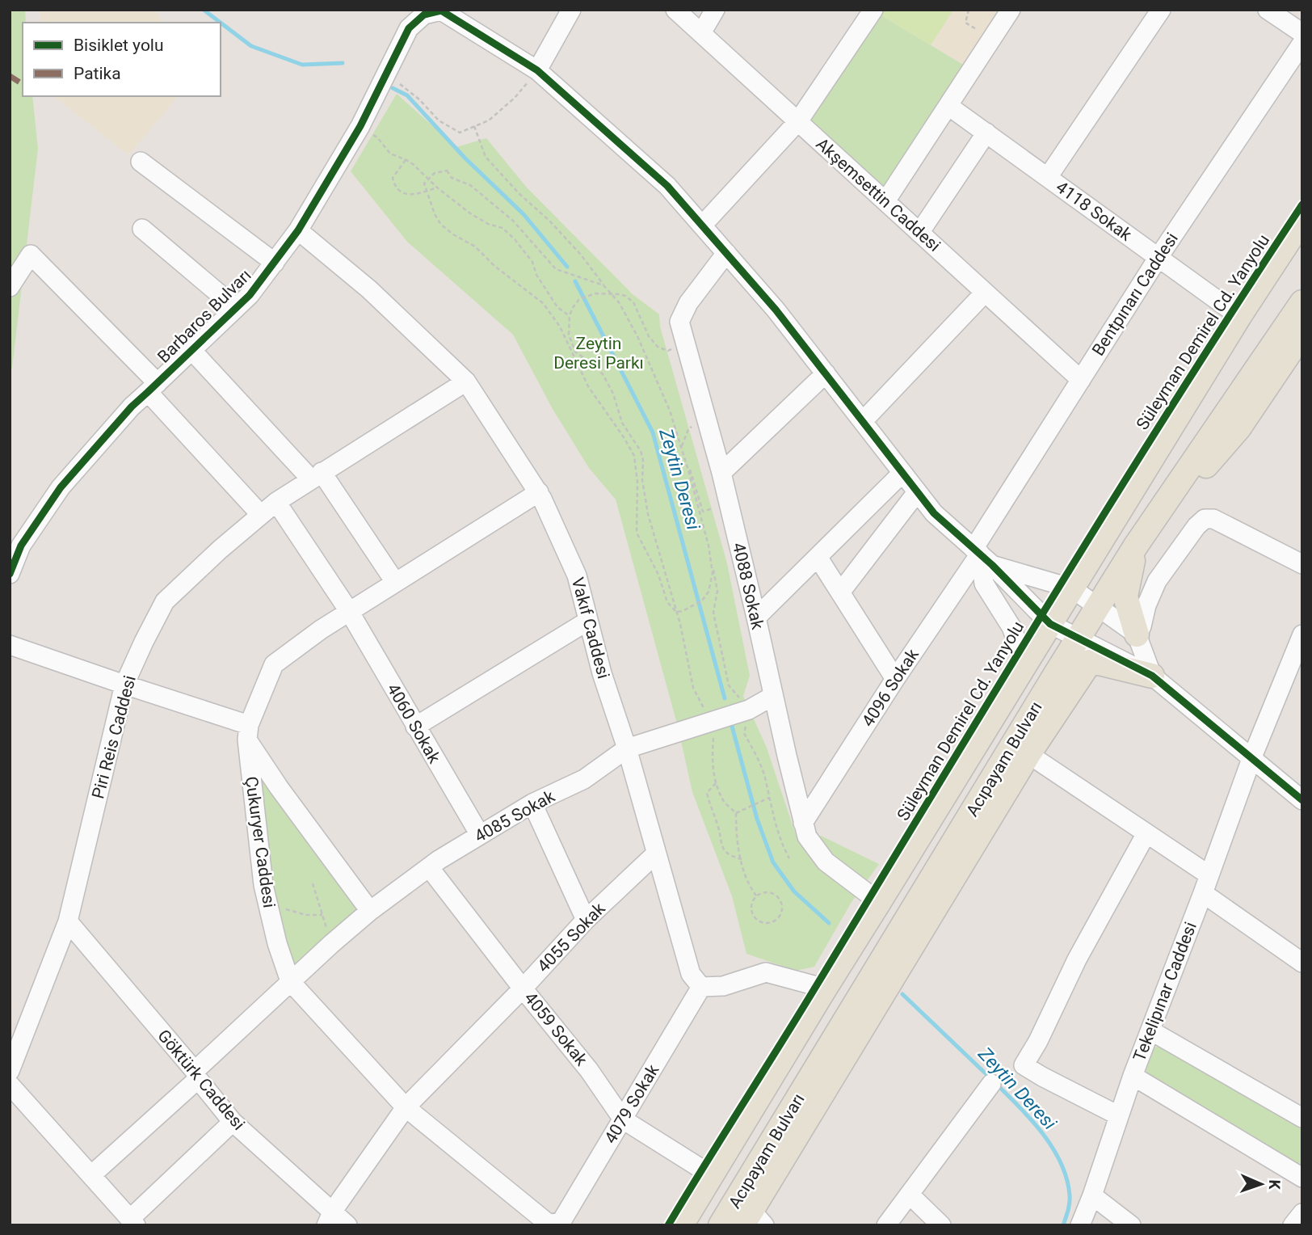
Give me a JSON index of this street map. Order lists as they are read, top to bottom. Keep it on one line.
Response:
{"streets":{"main road":["Acıpayam Bulvarı"],"street":["Akşemsettin Caddesi","4118 Sokak","Bentpınarı Caddesi","Barbaros Bulvarı","4088 Sokak","Vakıf Caddesi","4096 Sokak","4060 Sokak","Piri Reis Caddesi","4085 Sokak","Çukuryer Caddesi","4055 Sokak","Tekelipınar Caddesi","4059 Sokak","Göktürk Caddesi","4079 Sokak"],"cycle path":["Süleyman Demirel Cd. Yanyolu"]},"crossings":[["Akşemsettin Caddesi","Bentpınarı Caddesi"],["4118 Sokak","Bentpınarı Caddesi"],["4118 Sokak","Acıpayam Bulvarı"],["Bentpınarı Caddesi","4096 Sokak"],["Barbaros Bulvarı","Vakıf Caddesi"],["4088 Sokak","4096 Sokak"],["4088 Sokak","Acıpayam Bulvarı"],["4088 Sokak","4085 Sokak"],["Vakıf Caddesi","Piri Reis Caddesi"],["Vakıf Caddesi","4085 Sokak"],["Vakıf Caddesi","Çukuryer Caddesi"],["Vakıf Caddesi","4055 Sokak"],["Vakıf Caddesi","4079 Sokak"],["4060 Sokak","Piri Reis Caddesi"],["4060 Sokak","4085 Sokak"],["4060 Sokak","Çukuryer Caddesi"],["Piri Reis Caddesi","Göktürk Caddesi"],["4085 Sokak","Çukuryer Caddesi"],["4085 Sokak","4059 Sokak"],["4085 Sokak","Göktürk Caddesi"],["Çukuryer Caddesi","4055 Sokak"],["Çukuryer Caddesi","4079 Sokak"],["4055 Sokak","4059 Sokak"],["4055 Sokak","Göktürk Caddesi"],["4059 Sokak","4079 Sokak"]],"water":["Zeytin Deresi"],"parks":["Zeytin Deresi Parkı"],"legend":["Bisiklet yolu","Patika"],"north":"right"}
